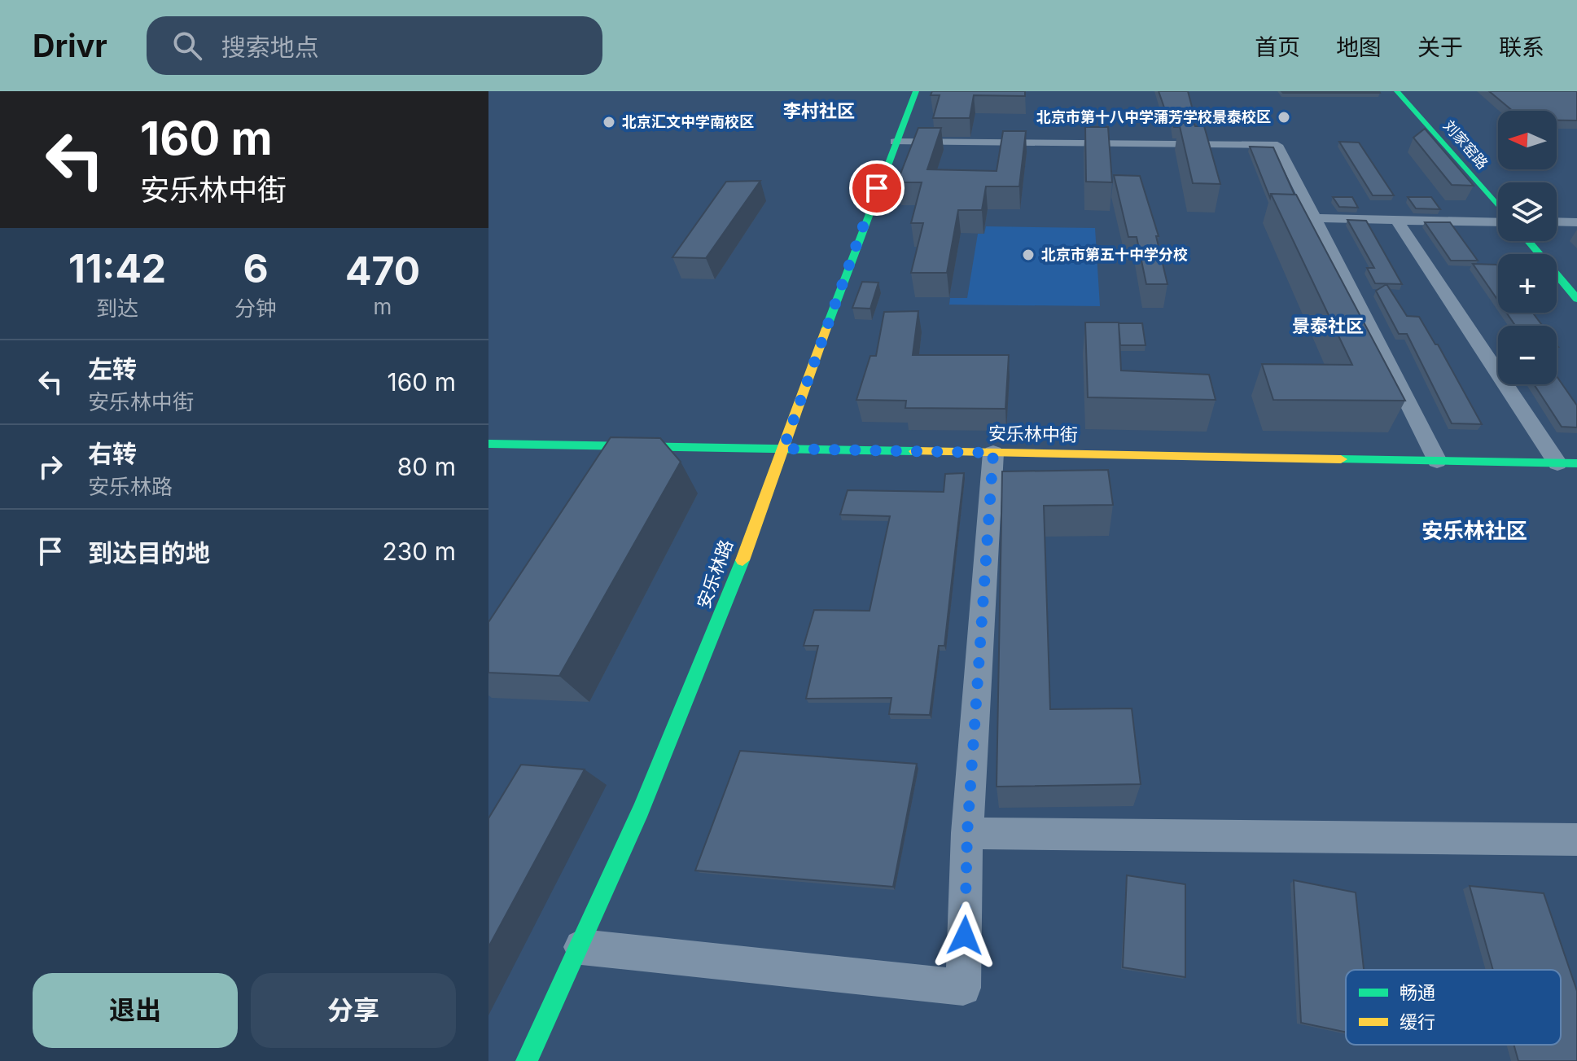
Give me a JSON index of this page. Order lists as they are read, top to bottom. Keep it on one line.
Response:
{"streets":{"street":["刘家窑路","安乐林中街","安乐林路"]},"crossings":[["安乐林中街","安乐林路"]],"districts":["李村社区","景泰社区","安乐林社区"],"places":["北京市第十八中学蒲芳学校景泰校区","北京汇文中学南校区","北京市第五十中学分校"],"legend":["畅通","缓行"],"north":"left","page":{"header":"Drivr","search":"搜索地点","nav":["首页","地图","关于","联系"],"turn":["160 m","安乐林中街"],"map_buttons":["+","−"],"eta":["11:42","到达","6","分钟","470","m"],"list":[{"name":"左转","note":"安乐林中街","value":"160 m"},{"name":"右转","note":"安乐林路","value":"80 m"},{"name":"到达目的地","value":"230 m"}],"buttons":["退出","分享"]}}
